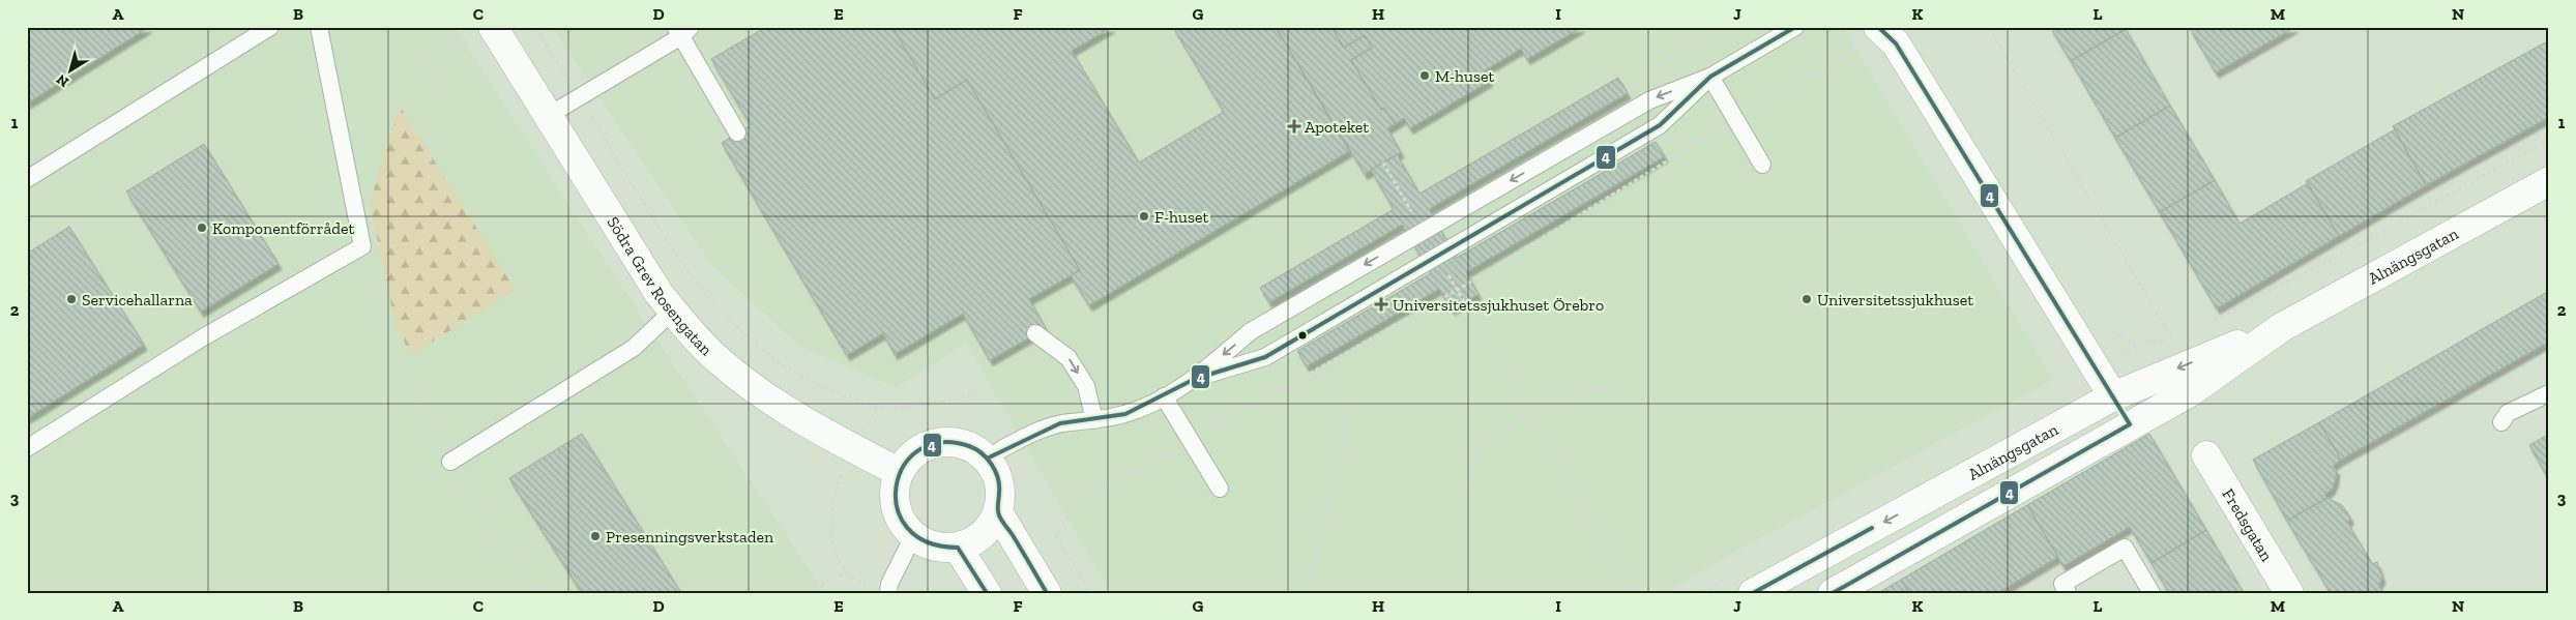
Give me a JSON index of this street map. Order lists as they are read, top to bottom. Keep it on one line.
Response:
{"streets":{"street":["Alnängsgatan","Södra Grev Rosengatan","Fredsgatan"]},"places":{"other":["M-huset","F-huset","Komponentförrådet","Servicehallarna","Universitetssjukhuset","Presenningsverkstaden"],"health":["Apoteket","Universitetssjukhuset Örebro"]},"lines":["transit line 4"],"north":"bottom left","grid":{"columns":["A","B","C","D","E","F","G","H","I","J","K","L","M","N"],"rows":["1","2","3"]}}
